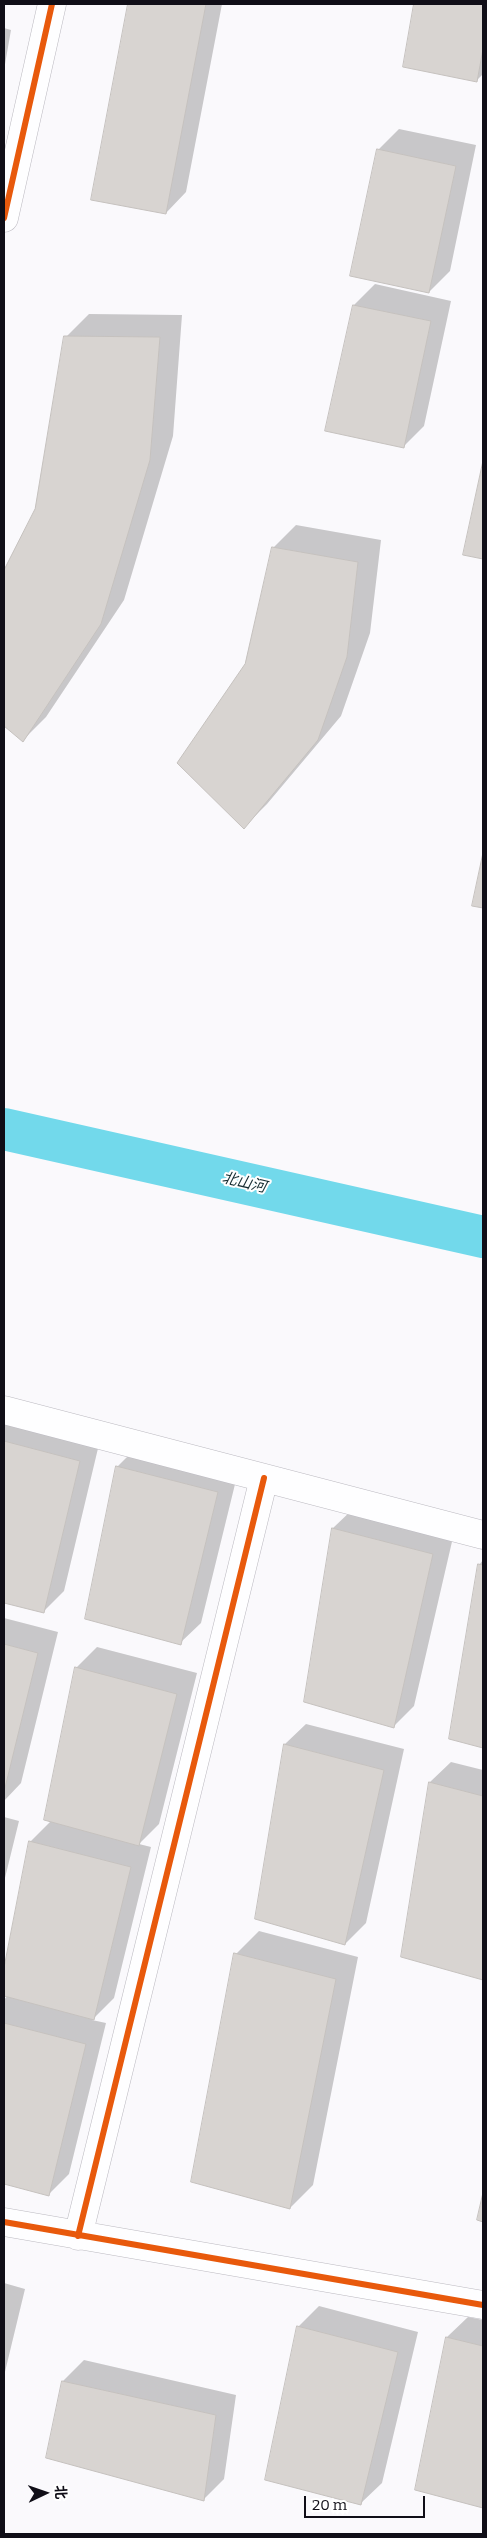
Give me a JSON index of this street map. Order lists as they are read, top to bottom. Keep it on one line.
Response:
{"water":["北山河"],"scale_bar":"20 m","north":"right"}
